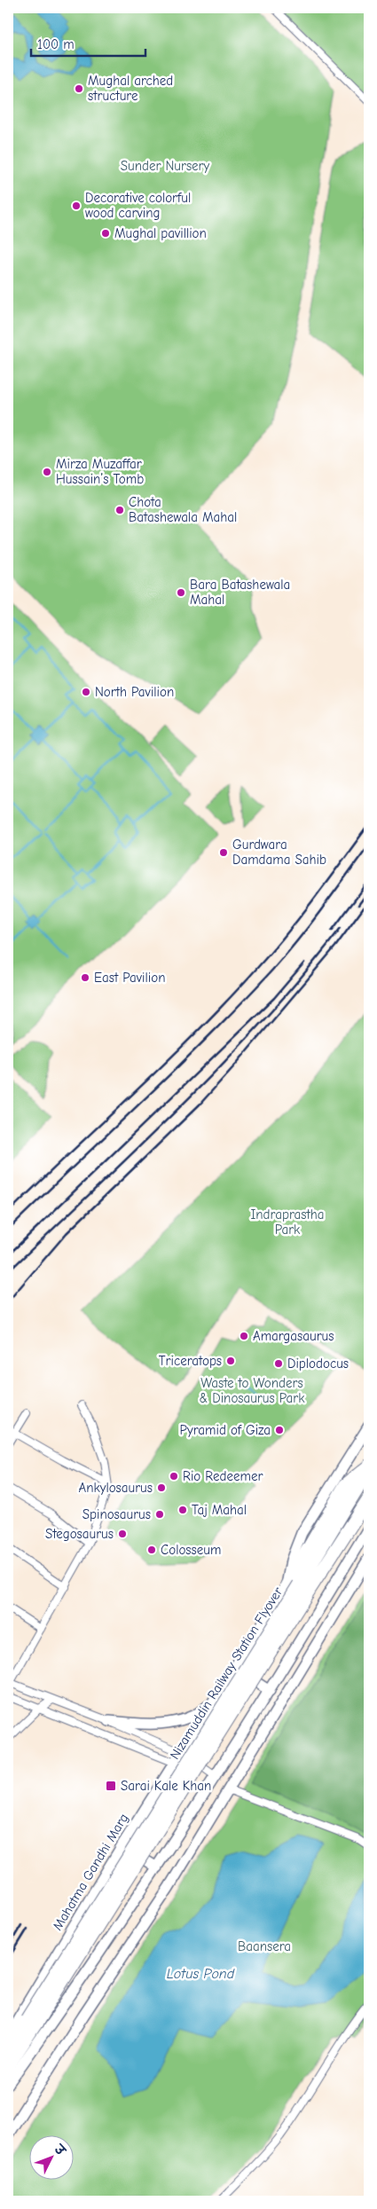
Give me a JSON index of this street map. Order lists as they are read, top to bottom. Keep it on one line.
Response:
{"streets":{"highway":["Nizamuddin Railway Station Flyover"],"main road":["Mahatma Gandhi Marg"]},"water":["Lotus Pond"],"parks":["Sunder Nursery","Indraprastha Park","Waste to Wonders & Dinosaurus Park","Baansera"],"places":{"other":["Mughal arched structure","Decorative colorful wood carving","Mughal pavillion","Mirza Muzaffar Hussain’s Tomb","Chota Batashewala Mahal","Bara Batashewala Mahal","North Pavilion","Gurdwara Damdama Sahib","East Pavilion","Amargasaurus","Triceratops","Diplodocus","Pyramid of Giza","Rio Redeemer","Ankylosaurus","Taj Mahal","Spinosaurus","Stegosaurus","Colosseum"],"transit":["Sarai Kale Khan"]},"scale_bar":"100 m","north":"top right"}
